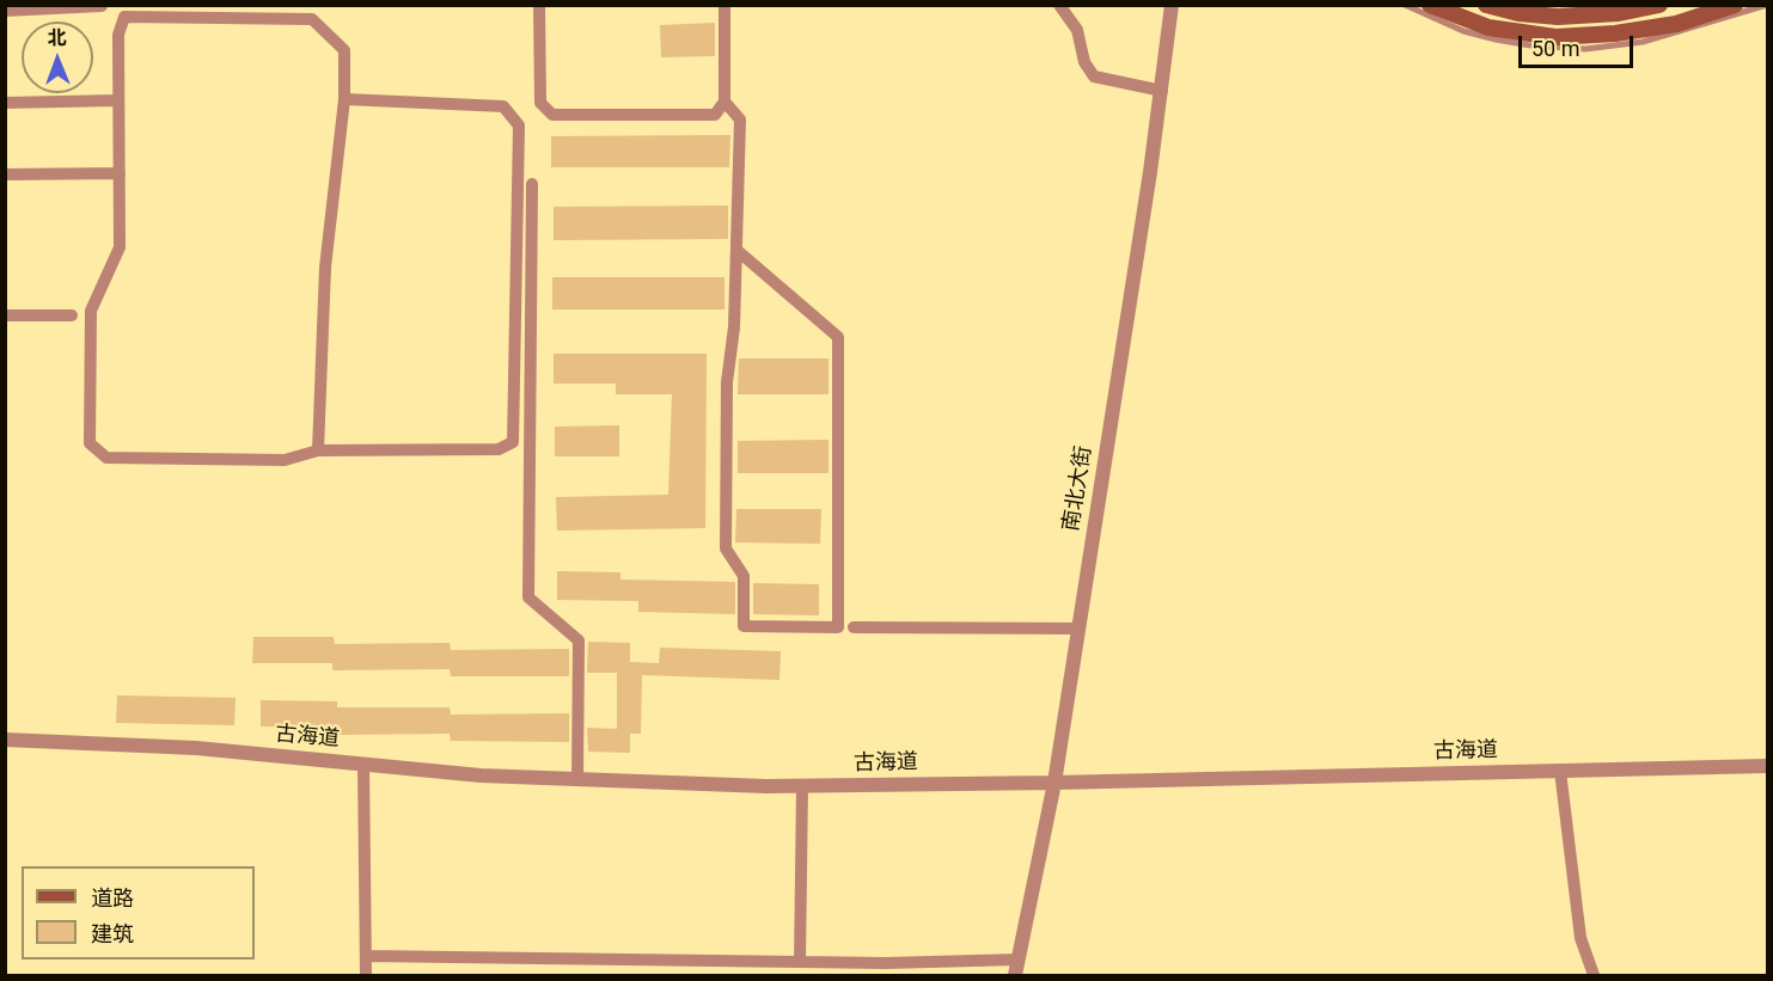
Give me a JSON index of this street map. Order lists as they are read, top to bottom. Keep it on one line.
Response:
{"streets":{"street":["南北大街","古海道"]},"crossings":[["南北大街","古海道"]],"legend":["道路","建筑"],"scale_bar":"50 m","north":"top"}
